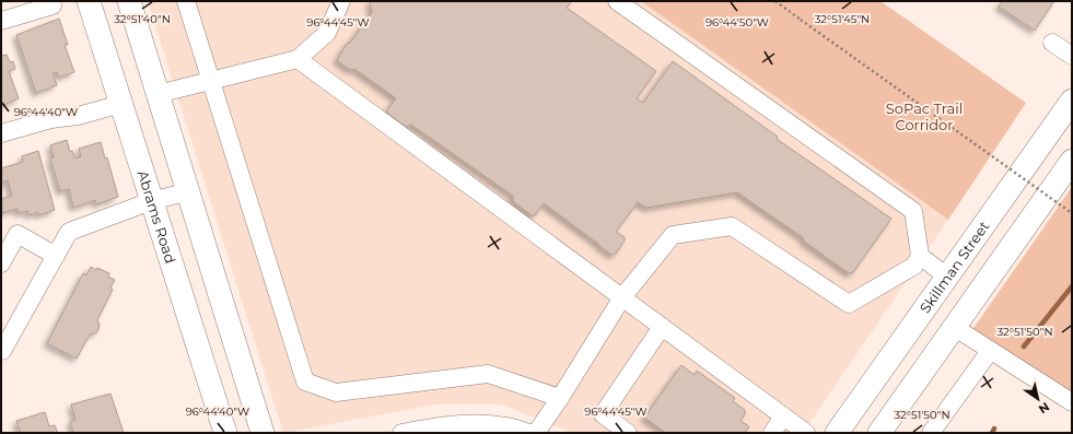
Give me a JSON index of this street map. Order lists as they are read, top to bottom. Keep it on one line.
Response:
{"streets":{"main road":["Abrams Road","Skillman Street"]},"parks":["SoPac Trail Corridor"],"north":"bottom right","coordinates":["32°51'40\"N","32°51'45\"N","96°44'45\"W","96°44'50\"W","96°44'40\"W","32°51'50\"N"]}
